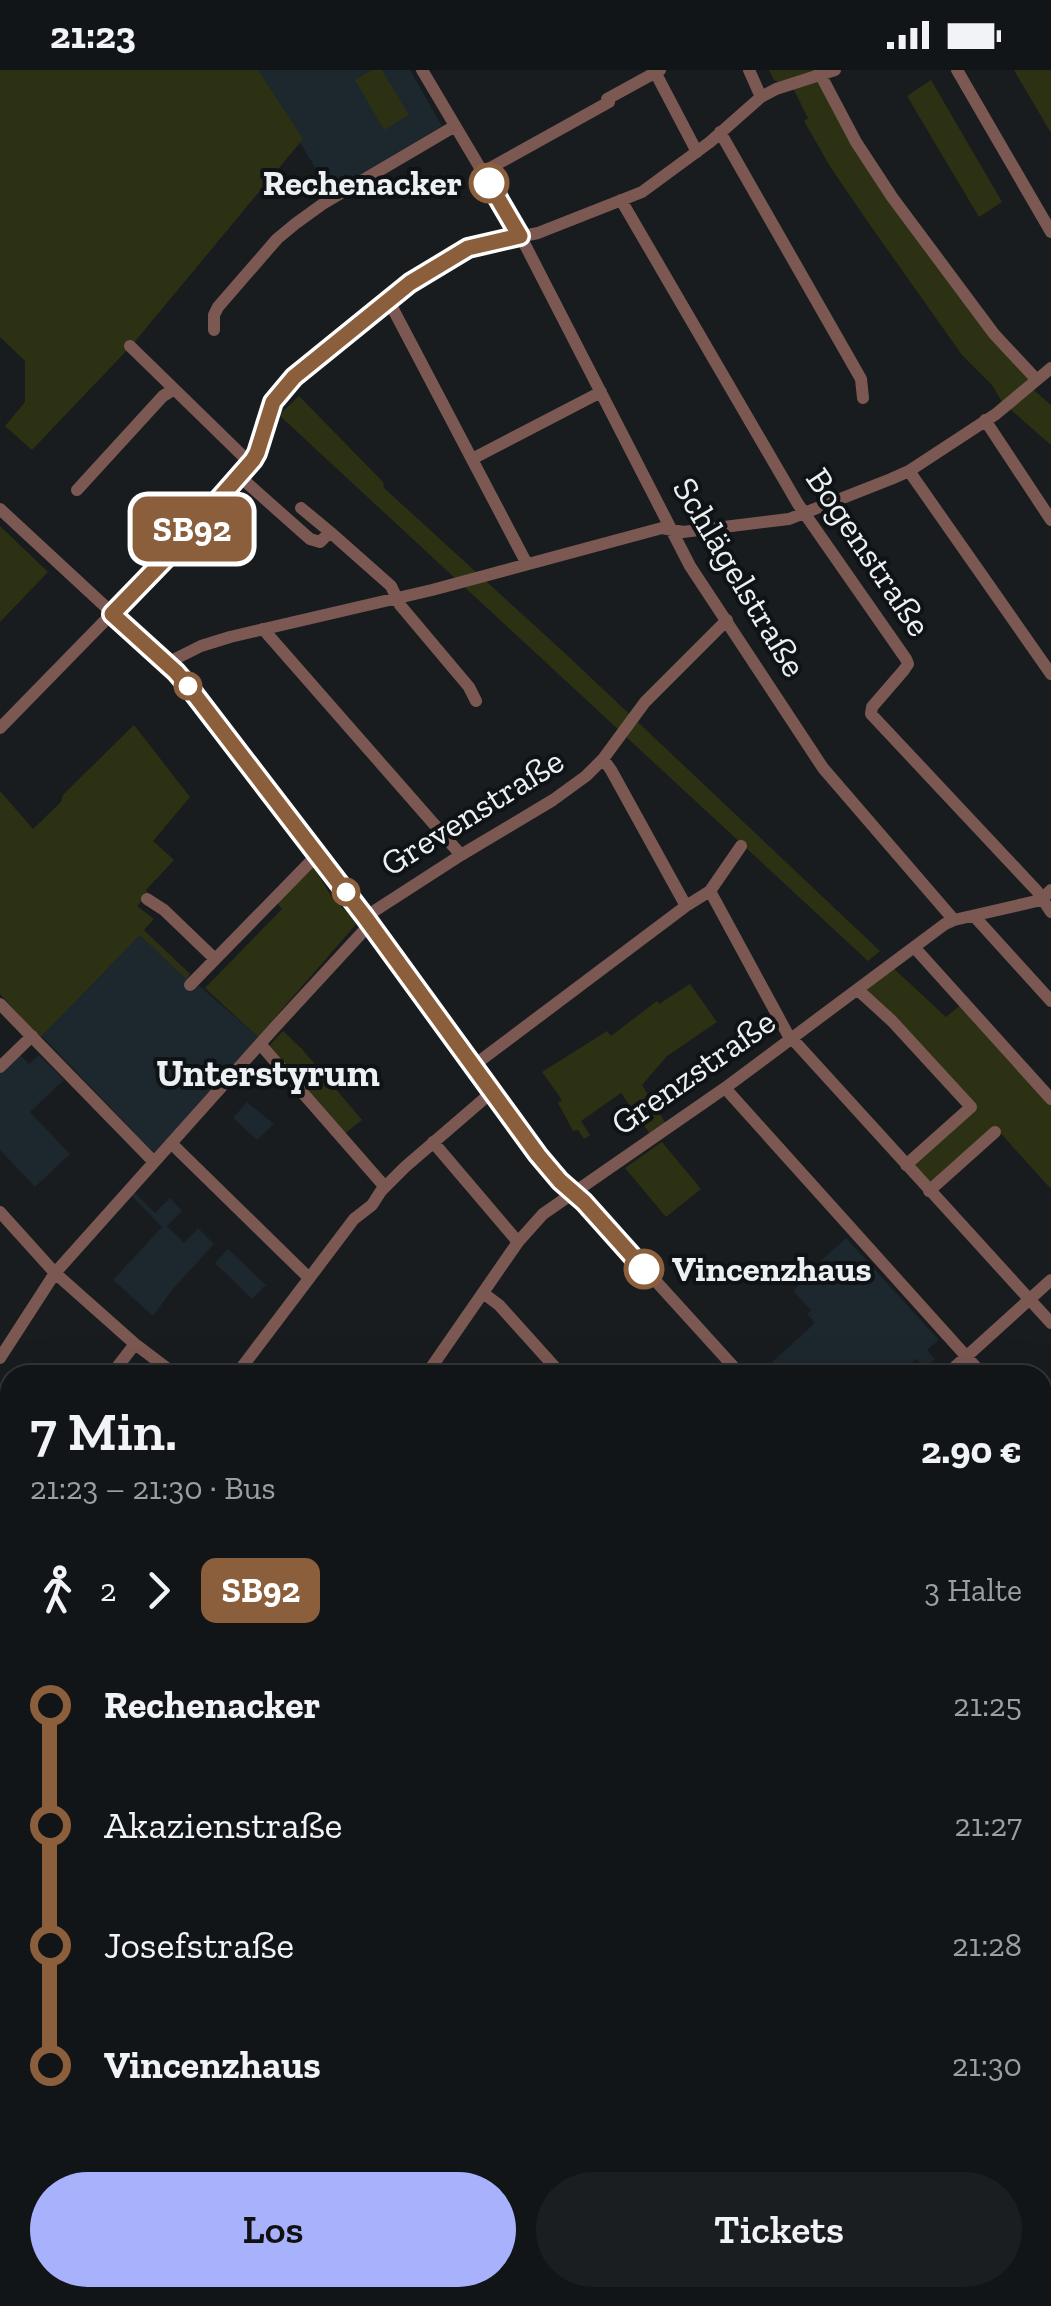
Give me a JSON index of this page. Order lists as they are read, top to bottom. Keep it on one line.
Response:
{"streets":{"street":["Bogenstraße","Schlägelstraße","Grevenstraße","Grenzstraße"]},"crossings":[["Bogenstraße","Grenzstraße"],["Schlägelstraße","Grevenstraße"],["Schlägelstraße","Grenzstraße"]],"districts":["Unterstyrum"],"places":["Rechenacker","Vincenzhaus"],"lines":["bus line SB92"],"page":{"status":"21:23","on_map":"SB92","heading":["7 Min.","21:23 – 21:30 · Bus","2.90 €"],"legs":["2","SB92","3 Halte"],"list":[{"name":"Rechenacker","value":"21:25"},{"name":"Akazienstraße","value":"21:27"},{"name":"Josefstraße","value":"21:28"},{"name":"Vincenzhaus","value":"21:30"}],"buttons":["Los","Tickets"]}}
